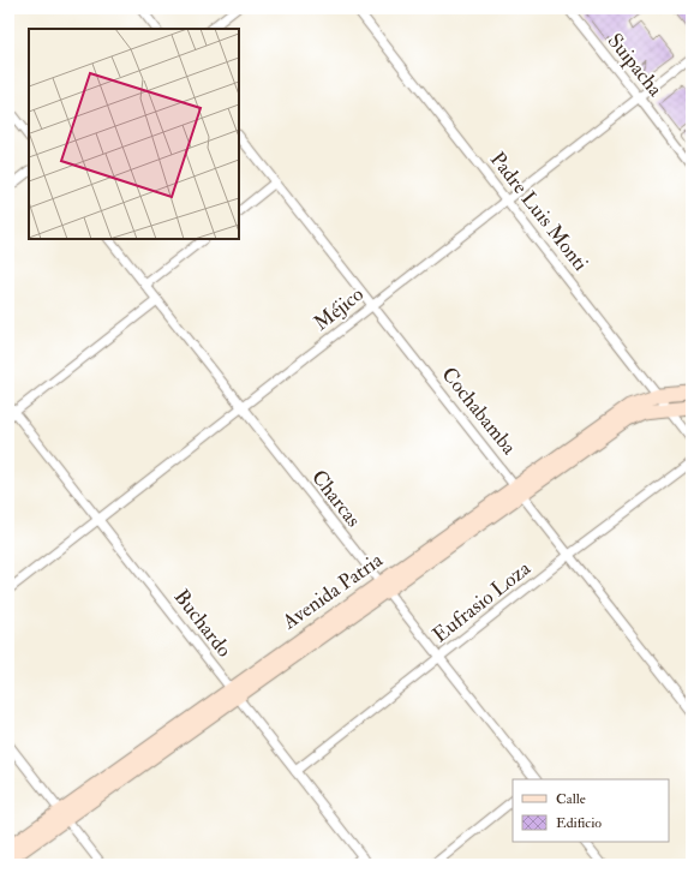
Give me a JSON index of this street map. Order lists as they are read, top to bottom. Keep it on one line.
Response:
{"streets":{"main road":["Avenida Patria"],"street":["Suipacha","Padre Luis Monti","Méjico","Cochabamba","Charcas","Eufrasio Loza","Buchardo"]},"crossings":[["Suipacha","Méjico"],["Padre Luis Monti","Méjico"],["Padre Luis Monti","Avenida Patria"],["Méjico","Cochabamba"],["Méjico","Charcas"],["Méjico","Buchardo"],["Cochabamba","Avenida Patria"],["Cochabamba","Eufrasio Loza"],["Charcas","Avenida Patria"],["Charcas","Eufrasio Loza"],["Avenida Patria","Buchardo"],["Eufrasio Loza","Buchardo"]],"legend":["Calle","Edificio"]}
